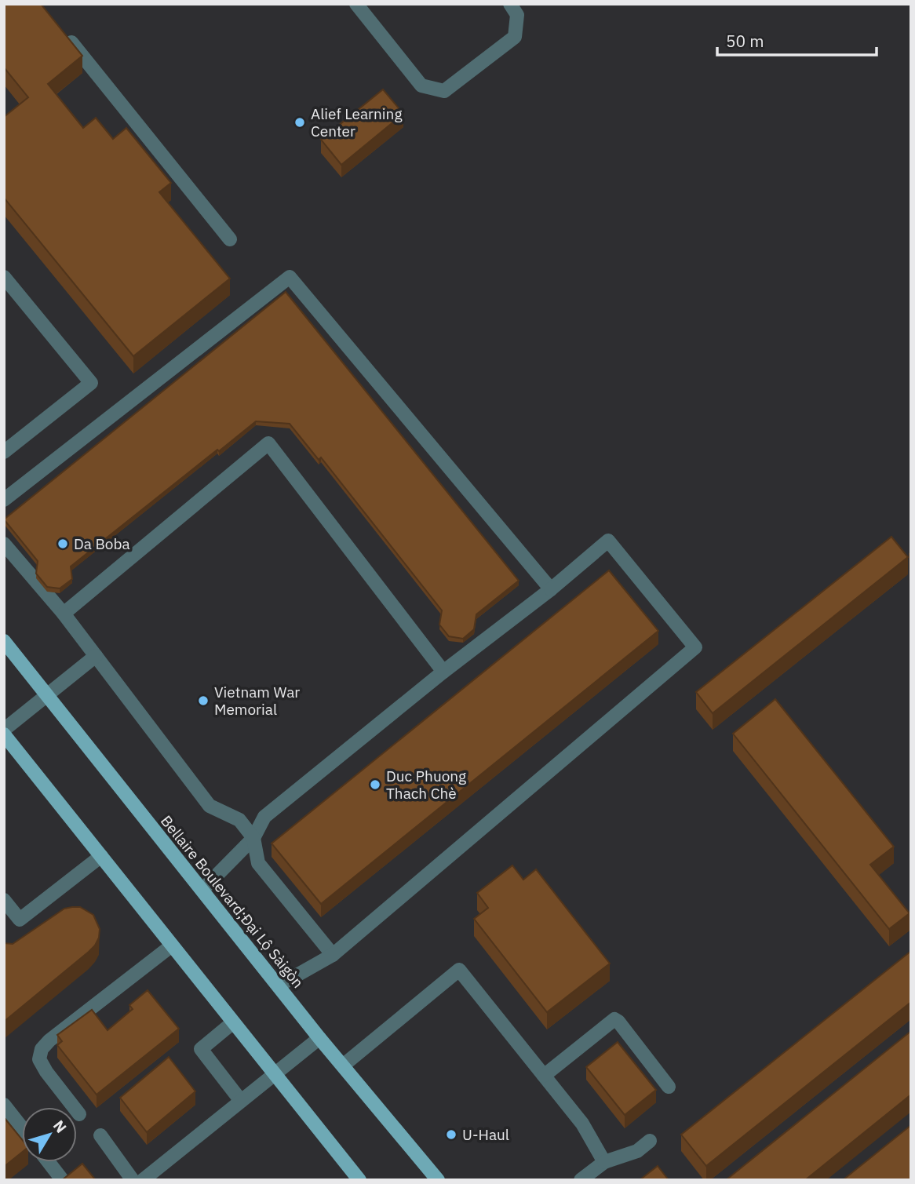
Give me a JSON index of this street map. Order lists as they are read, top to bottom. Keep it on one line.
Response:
{"streets":{"main road":["Bellaire Boulevard;Đại Lộ Sàigòn"]},"places":["Alief Learning Center","Da Boba","Vietnam War Memorial","Duc Phuong Thach Chè","U-Haul"],"scale_bar":"50 m","north":"top right"}
